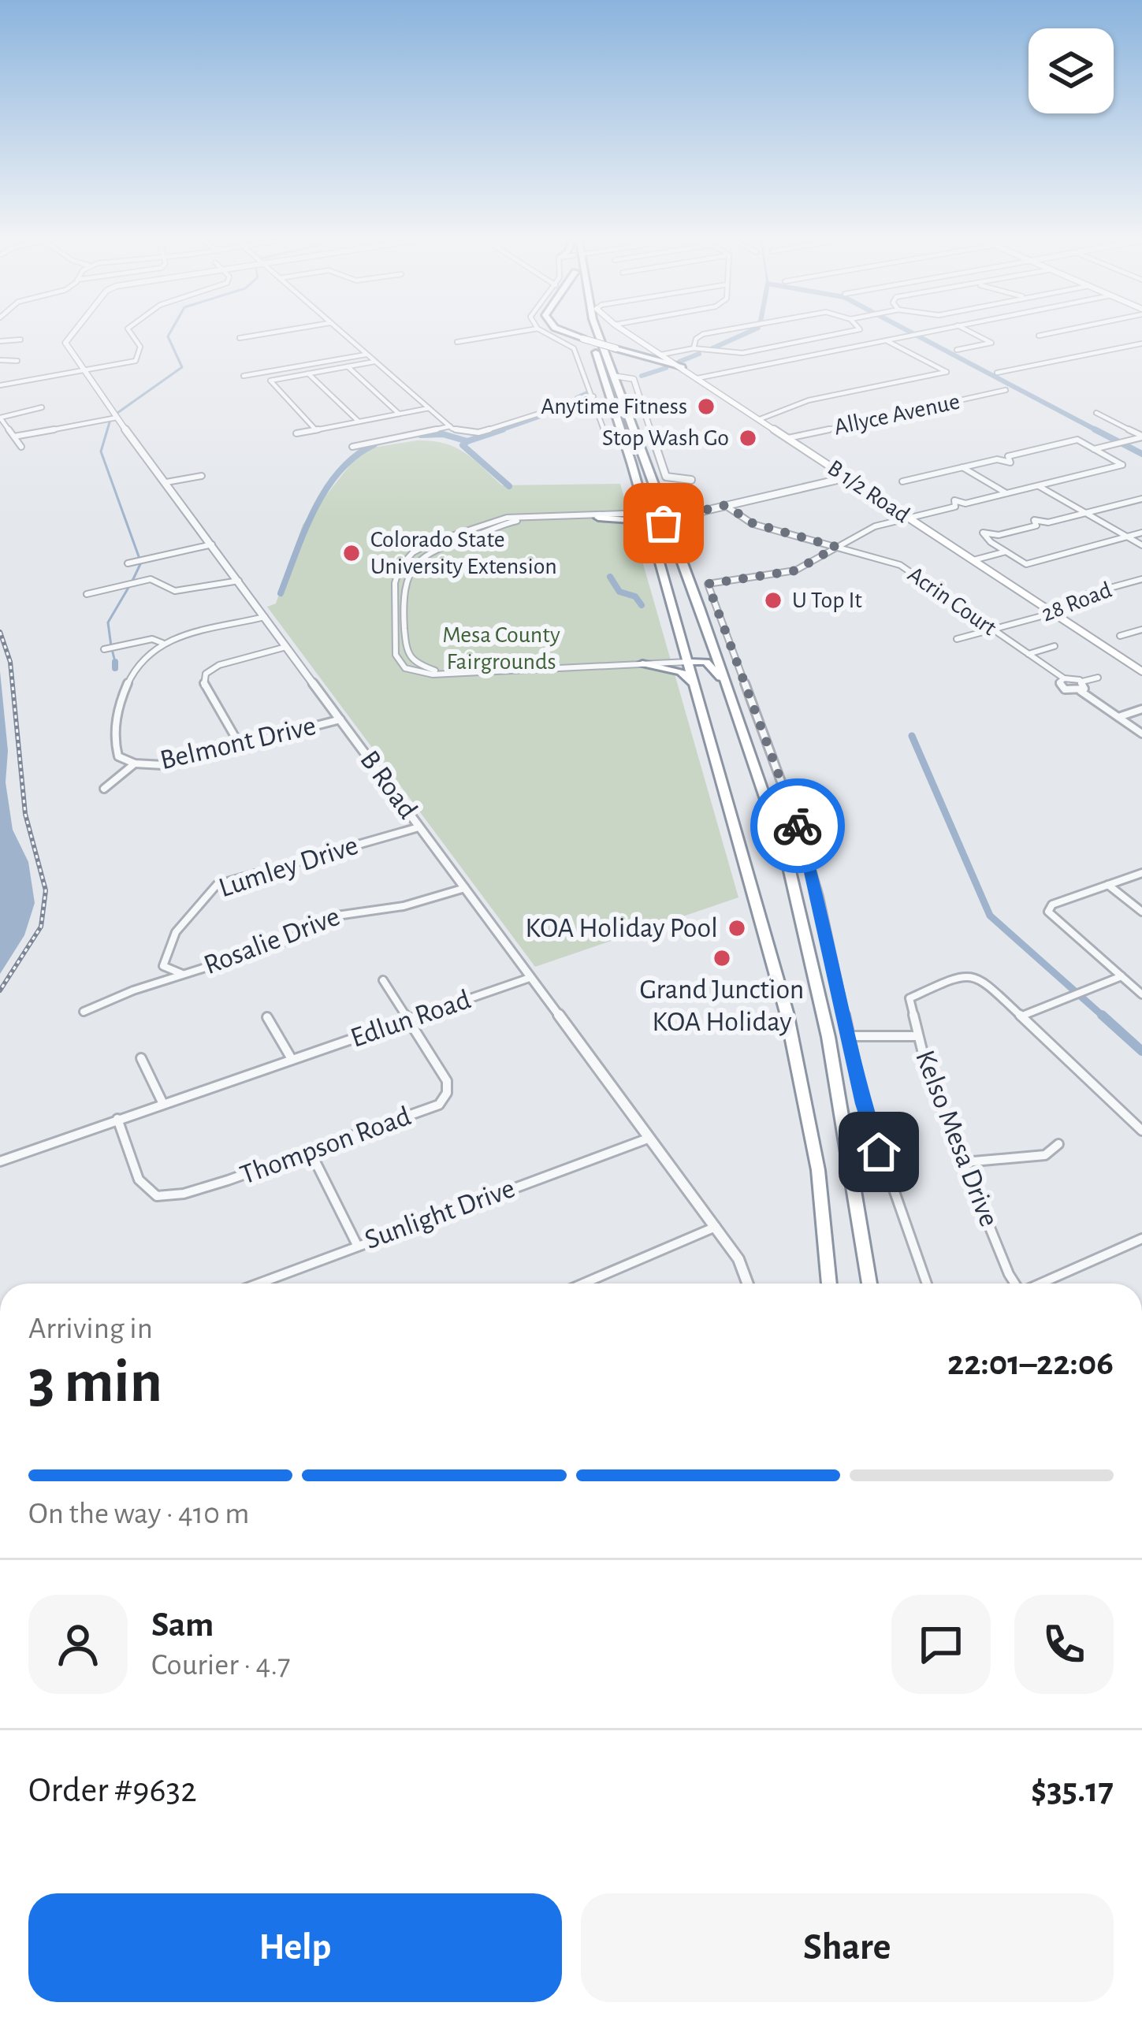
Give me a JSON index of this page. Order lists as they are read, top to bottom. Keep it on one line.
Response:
{"streets":{"main road":["B 1/2 Road"],"street":["Allyce Avenue","Acrin Court","28 Road","Belmont Drive","B Road","Lumley Drive","Rosalie Drive","Edlun Road","Kelso Mesa Drive","Thompson Road","Sunlight Drive"]},"crossings":[["Allyce Avenue","B 1/2 Road"],["B 1/2 Road","28 Road"],["Acrin Court","28 Road"],["Belmont Drive","B Road"],["B Road","Lumley Drive"],["B Road","Rosalie Drive"],["B Road","Edlun Road"],["B Road","Sunlight Drive"],["Lumley Drive","Rosalie Drive"],["Edlun Road","Thompson Road"]],"parks":["Mesa County Fairgrounds"],"places":["Anytime Fitness","Stop Wash Go","Colorado State University Extension","U Top It","KOA Holiday Pool","Grand Junction KOA Holiday"],"page":{"heading":["3 min","Arriving in","22:01–22:06"],"panel":["Sam","Courier · 4.7","Order #9632","$35.17"],"bar":"On the way · 410 m","buttons":["Help","Share"]}}
